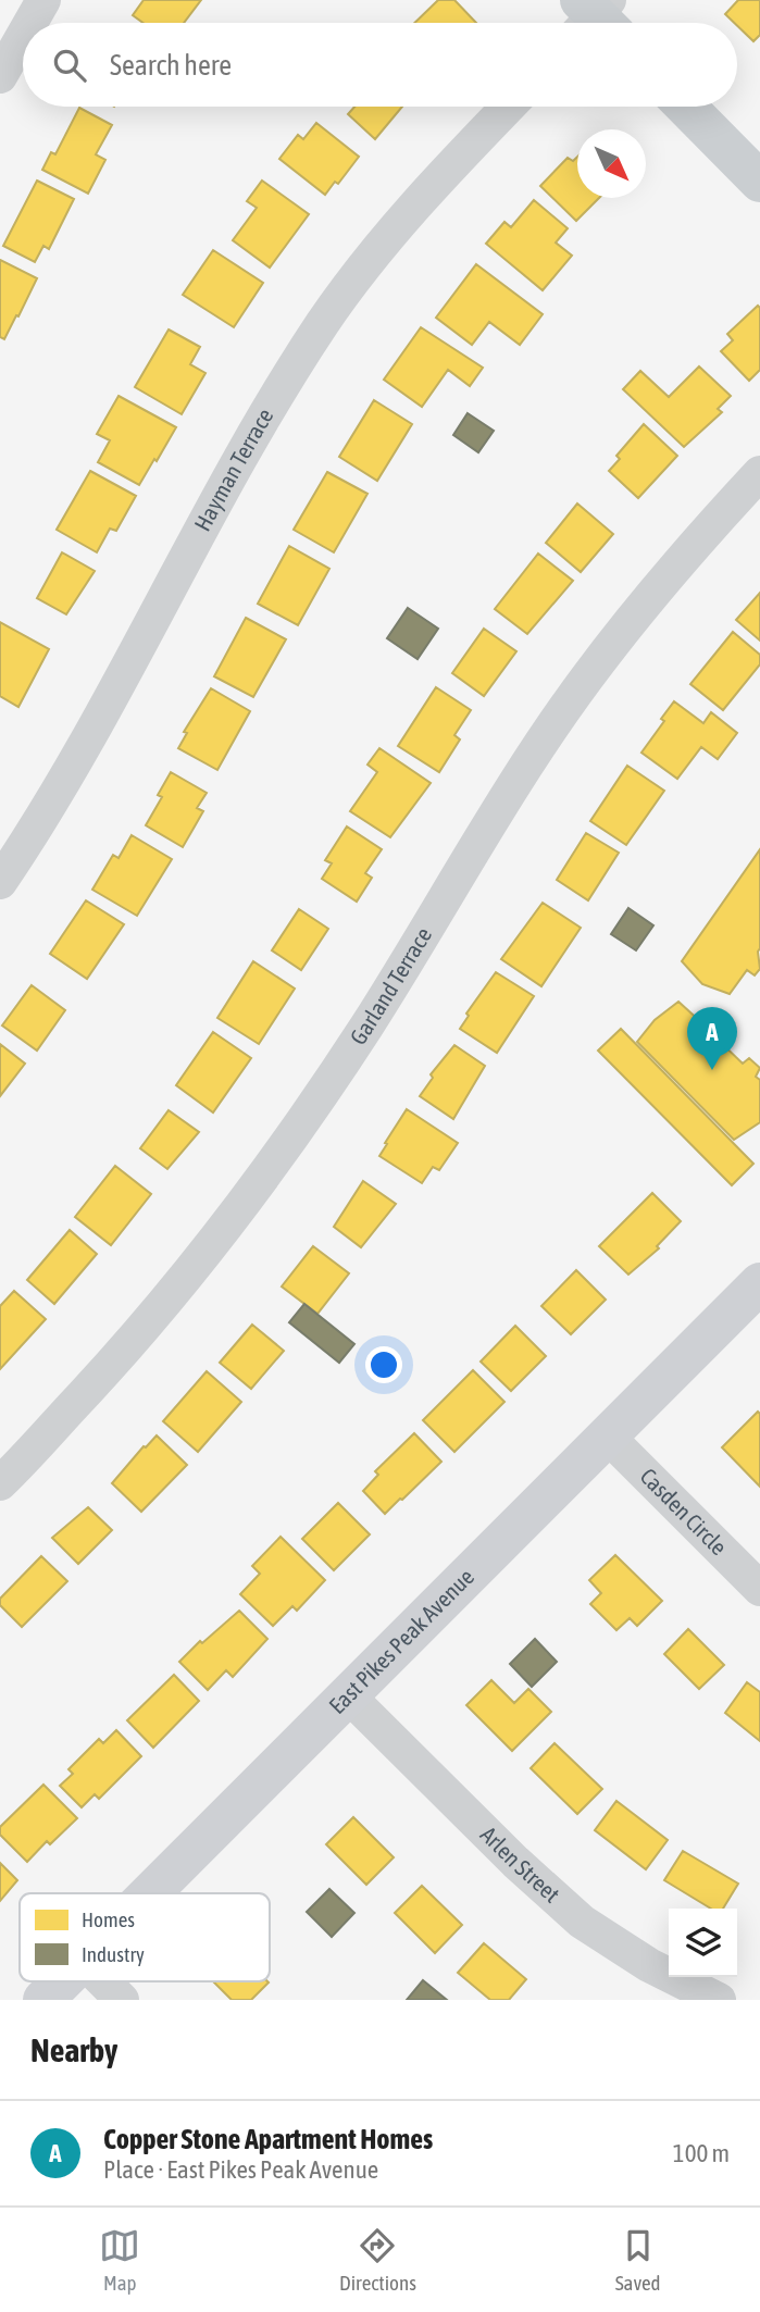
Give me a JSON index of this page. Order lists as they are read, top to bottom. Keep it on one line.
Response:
{"streets":{"main road":["East Pikes Peak Avenue"],"street":["Hayman Terrace","Garland Terrace","Casden Circle","Arlen Street"]},"crossings":[["Casden Circle","East Pikes Peak Avenue"],["East Pikes Peak Avenue","Arlen Street"]],"legend":["Homes","Industry"],"north":"bottom right","page":{"search":"Search here","pins":"A","heading":"Nearby","list":[{"mark":"A","name":"Copper Stone Apartment Homes","note":"Place · East Pikes Peak Avenue","value":"100 m"}],"nav":["Map","Directions","Saved"]}}
